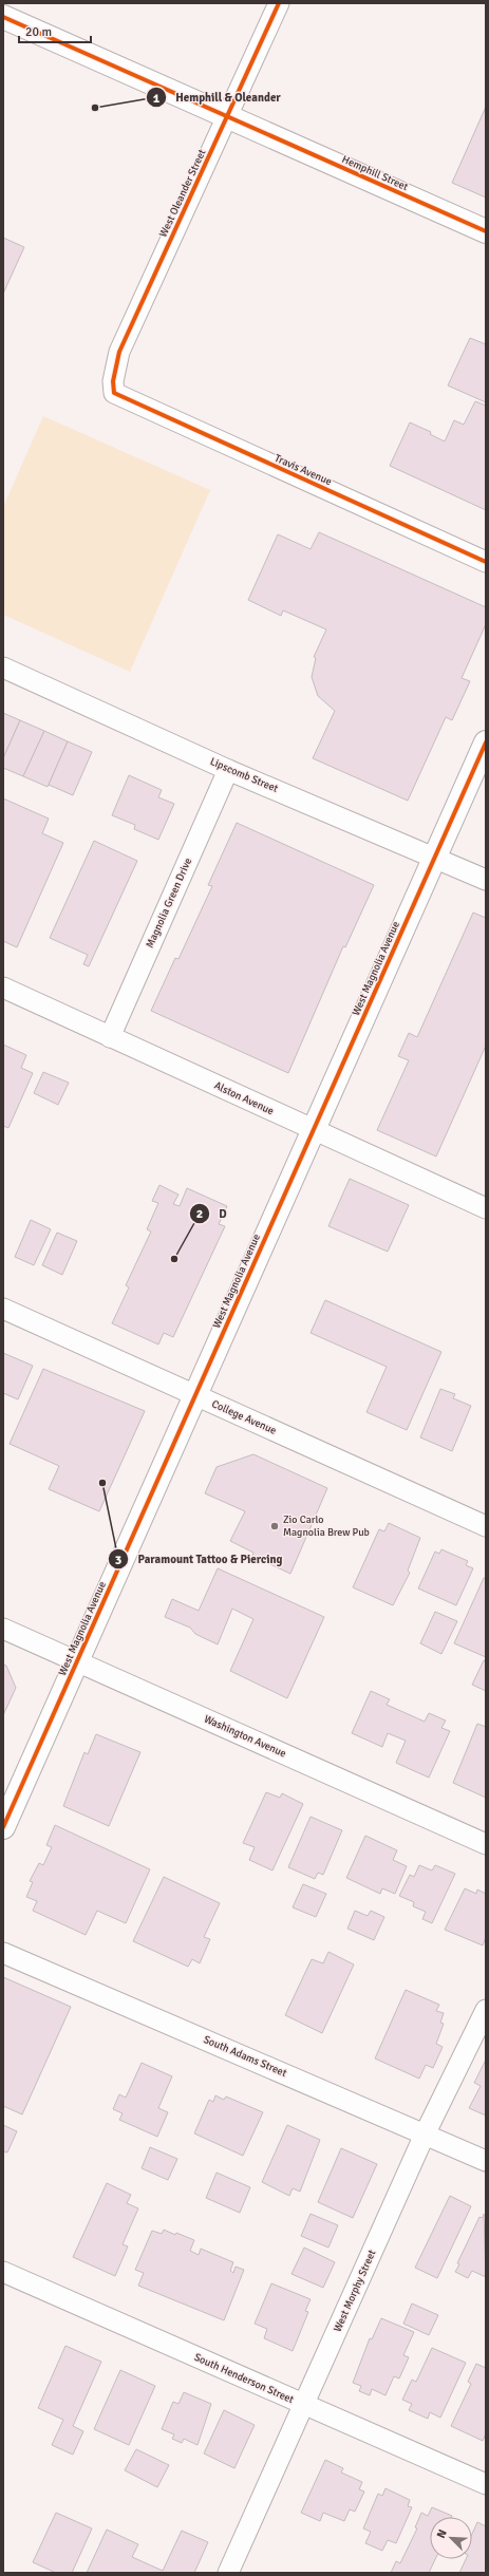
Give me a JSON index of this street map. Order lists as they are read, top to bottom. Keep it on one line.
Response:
{"streets":{"street":["Hemphill Street","West Oleander Street","Travis Avenue","Lipscomb Street","Magnolia Green Drive","West Magnolia Avenue","Alston Avenue","College Avenue","Washington Avenue","South Adams Street","West Morphy Street","South Henderson Street"]},"crossings":[["Hemphill Street","West Oleander Street"],["West Oleander Street","Travis Avenue"],["Lipscomb Street","Magnolia Green Drive"],["Lipscomb Street","West Magnolia Avenue"],["Magnolia Green Drive","Alston Avenue"],["West Magnolia Avenue","Alston Avenue"],["West Magnolia Avenue","College Avenue"],["West Magnolia Avenue","Washington Avenue"],["South Adams Street","West Morphy Street"],["West Morphy Street","South Henderson Street"]],"places":["Hemphill & Oleander","D","Paramount Tattoo & Piercing","Zio Carlo Magnolia Brew Pub"],"scale_bar":"20 m","north":"top left"}
